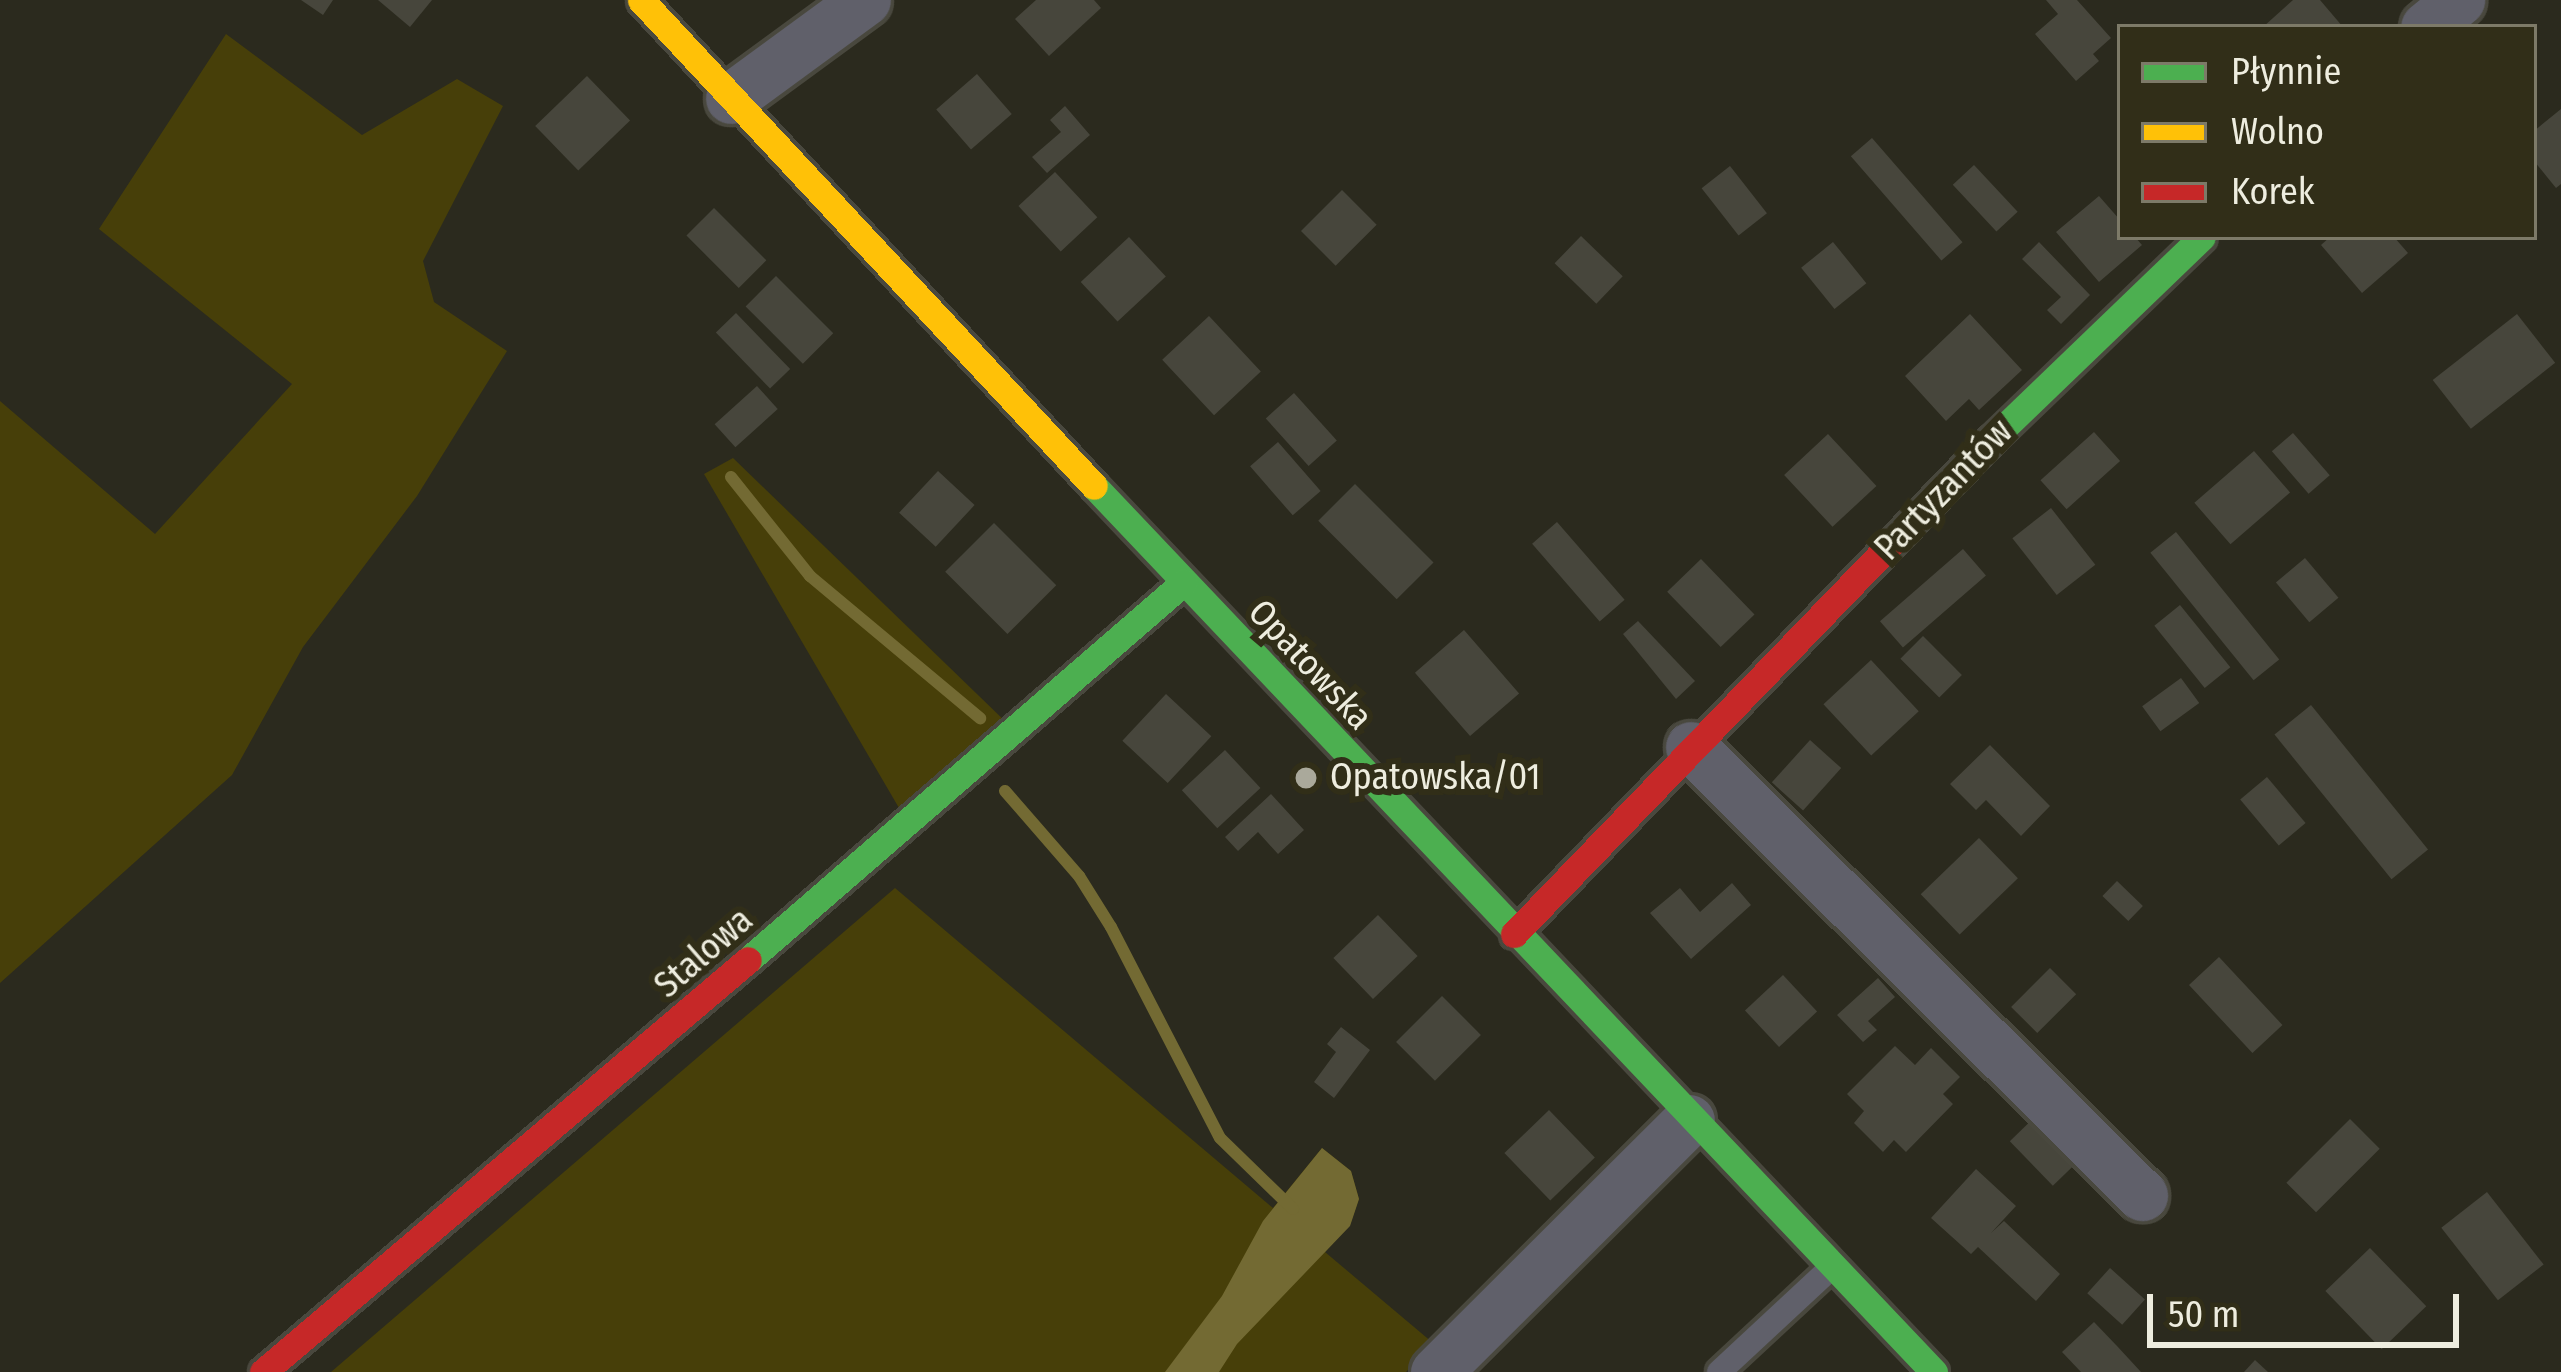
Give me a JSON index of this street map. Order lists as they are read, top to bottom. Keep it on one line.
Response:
{"streets":{"street":["Partyzantów","Opatowska","Stalowa"]},"crossings":[["Partyzantów","Opatowska"],["Opatowska","Stalowa"]],"places":["Opatowska/01"],"legend":["Płynnie","Wolno","Korek"],"scale_bar":"50 m"}
